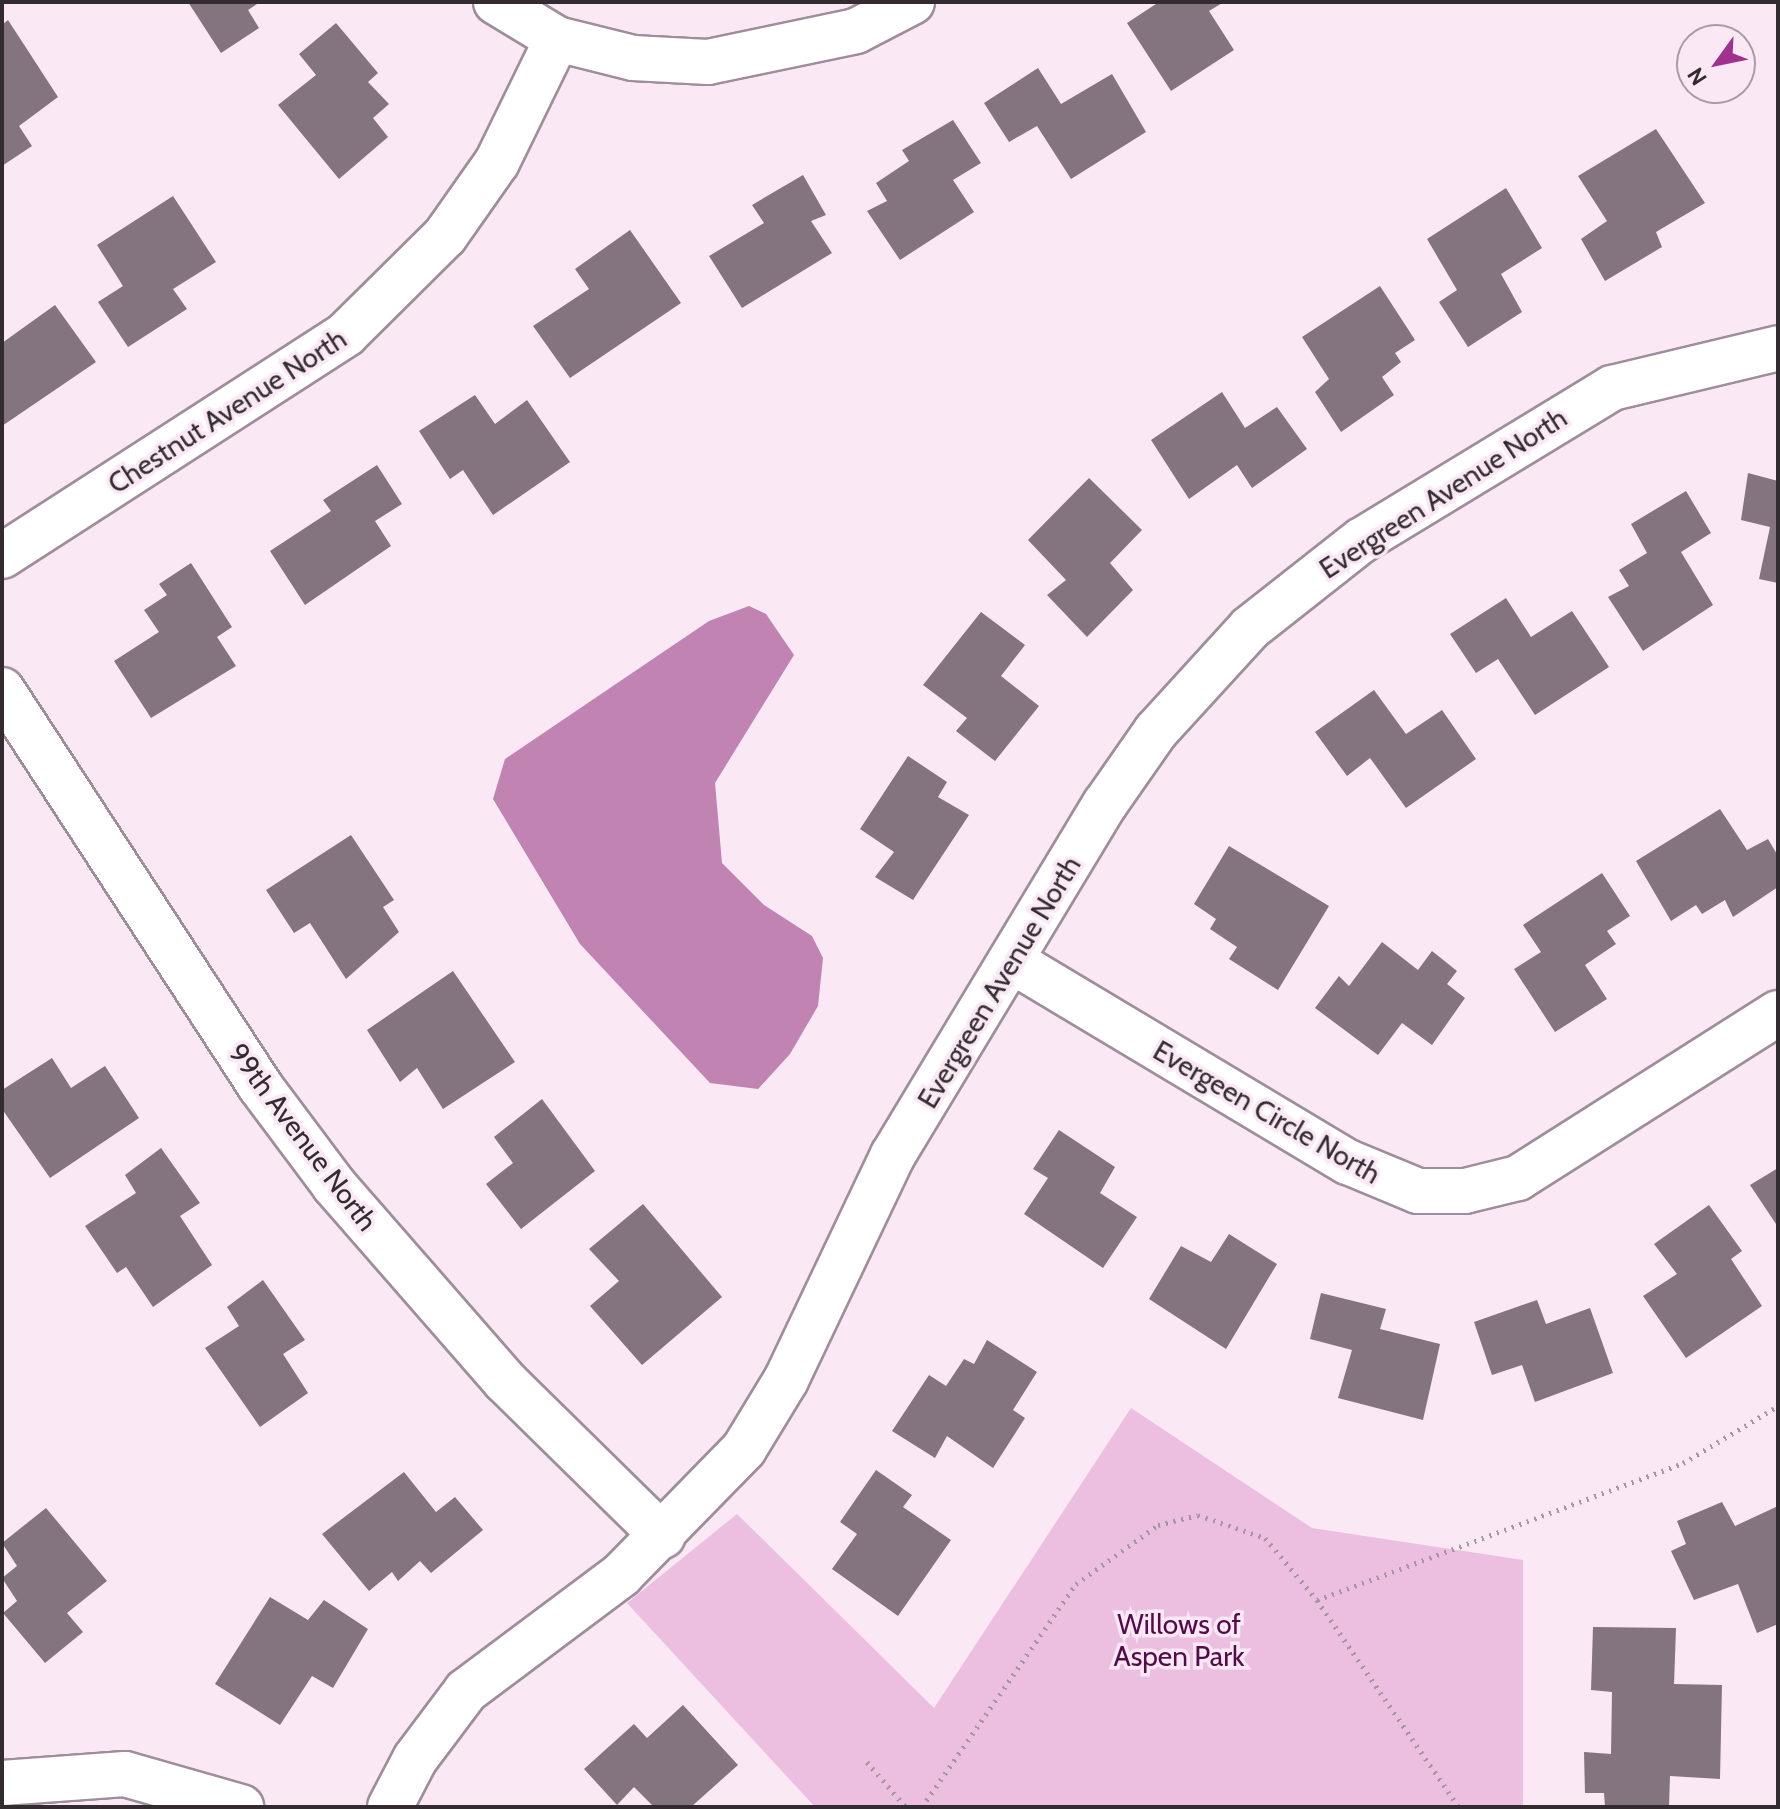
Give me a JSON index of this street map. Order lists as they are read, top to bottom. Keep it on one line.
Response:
{"streets":{"street":["Chestnut Avenue North","Evergreen Avenue North","Evergeen Circle North","99th Avenue North"]},"crossings":[["Evergreen Avenue North","Evergeen Circle North"],["Evergreen Avenue North","99th Avenue North"]],"parks":["Willows of Aspen Park"],"north":"bottom left"}
